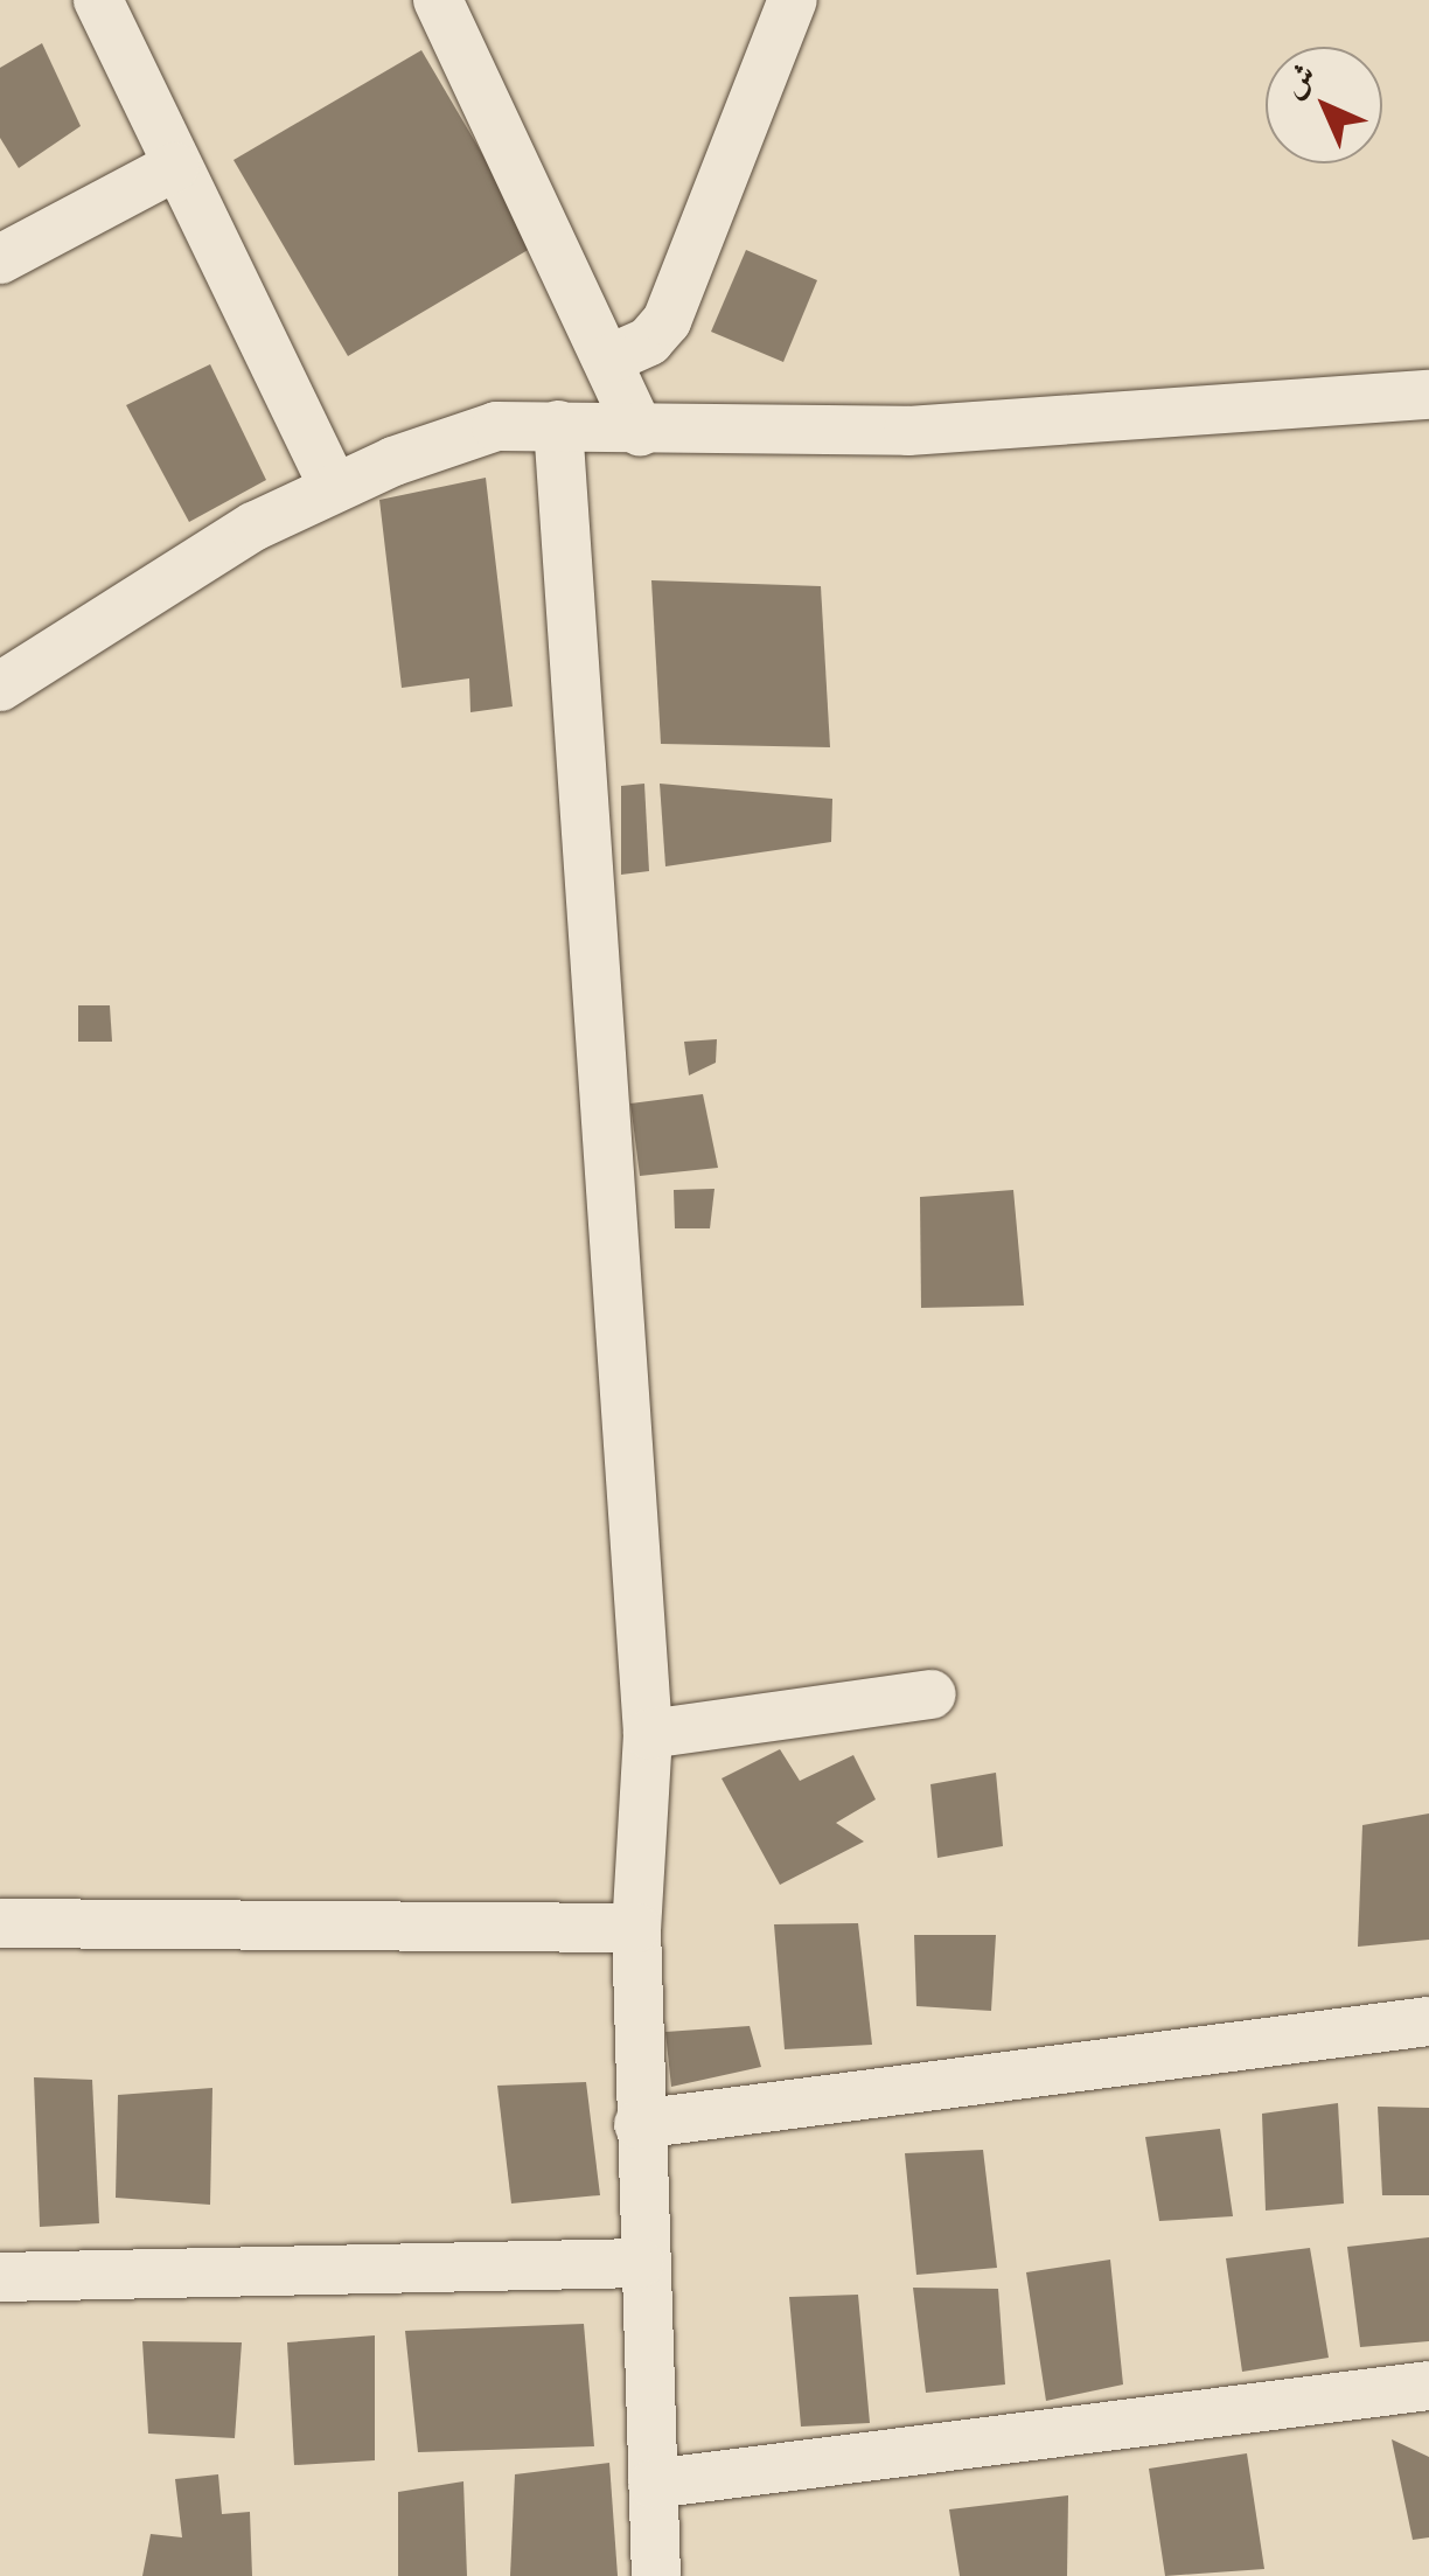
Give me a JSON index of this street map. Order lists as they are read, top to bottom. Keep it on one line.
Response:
{"north":"top left"}
